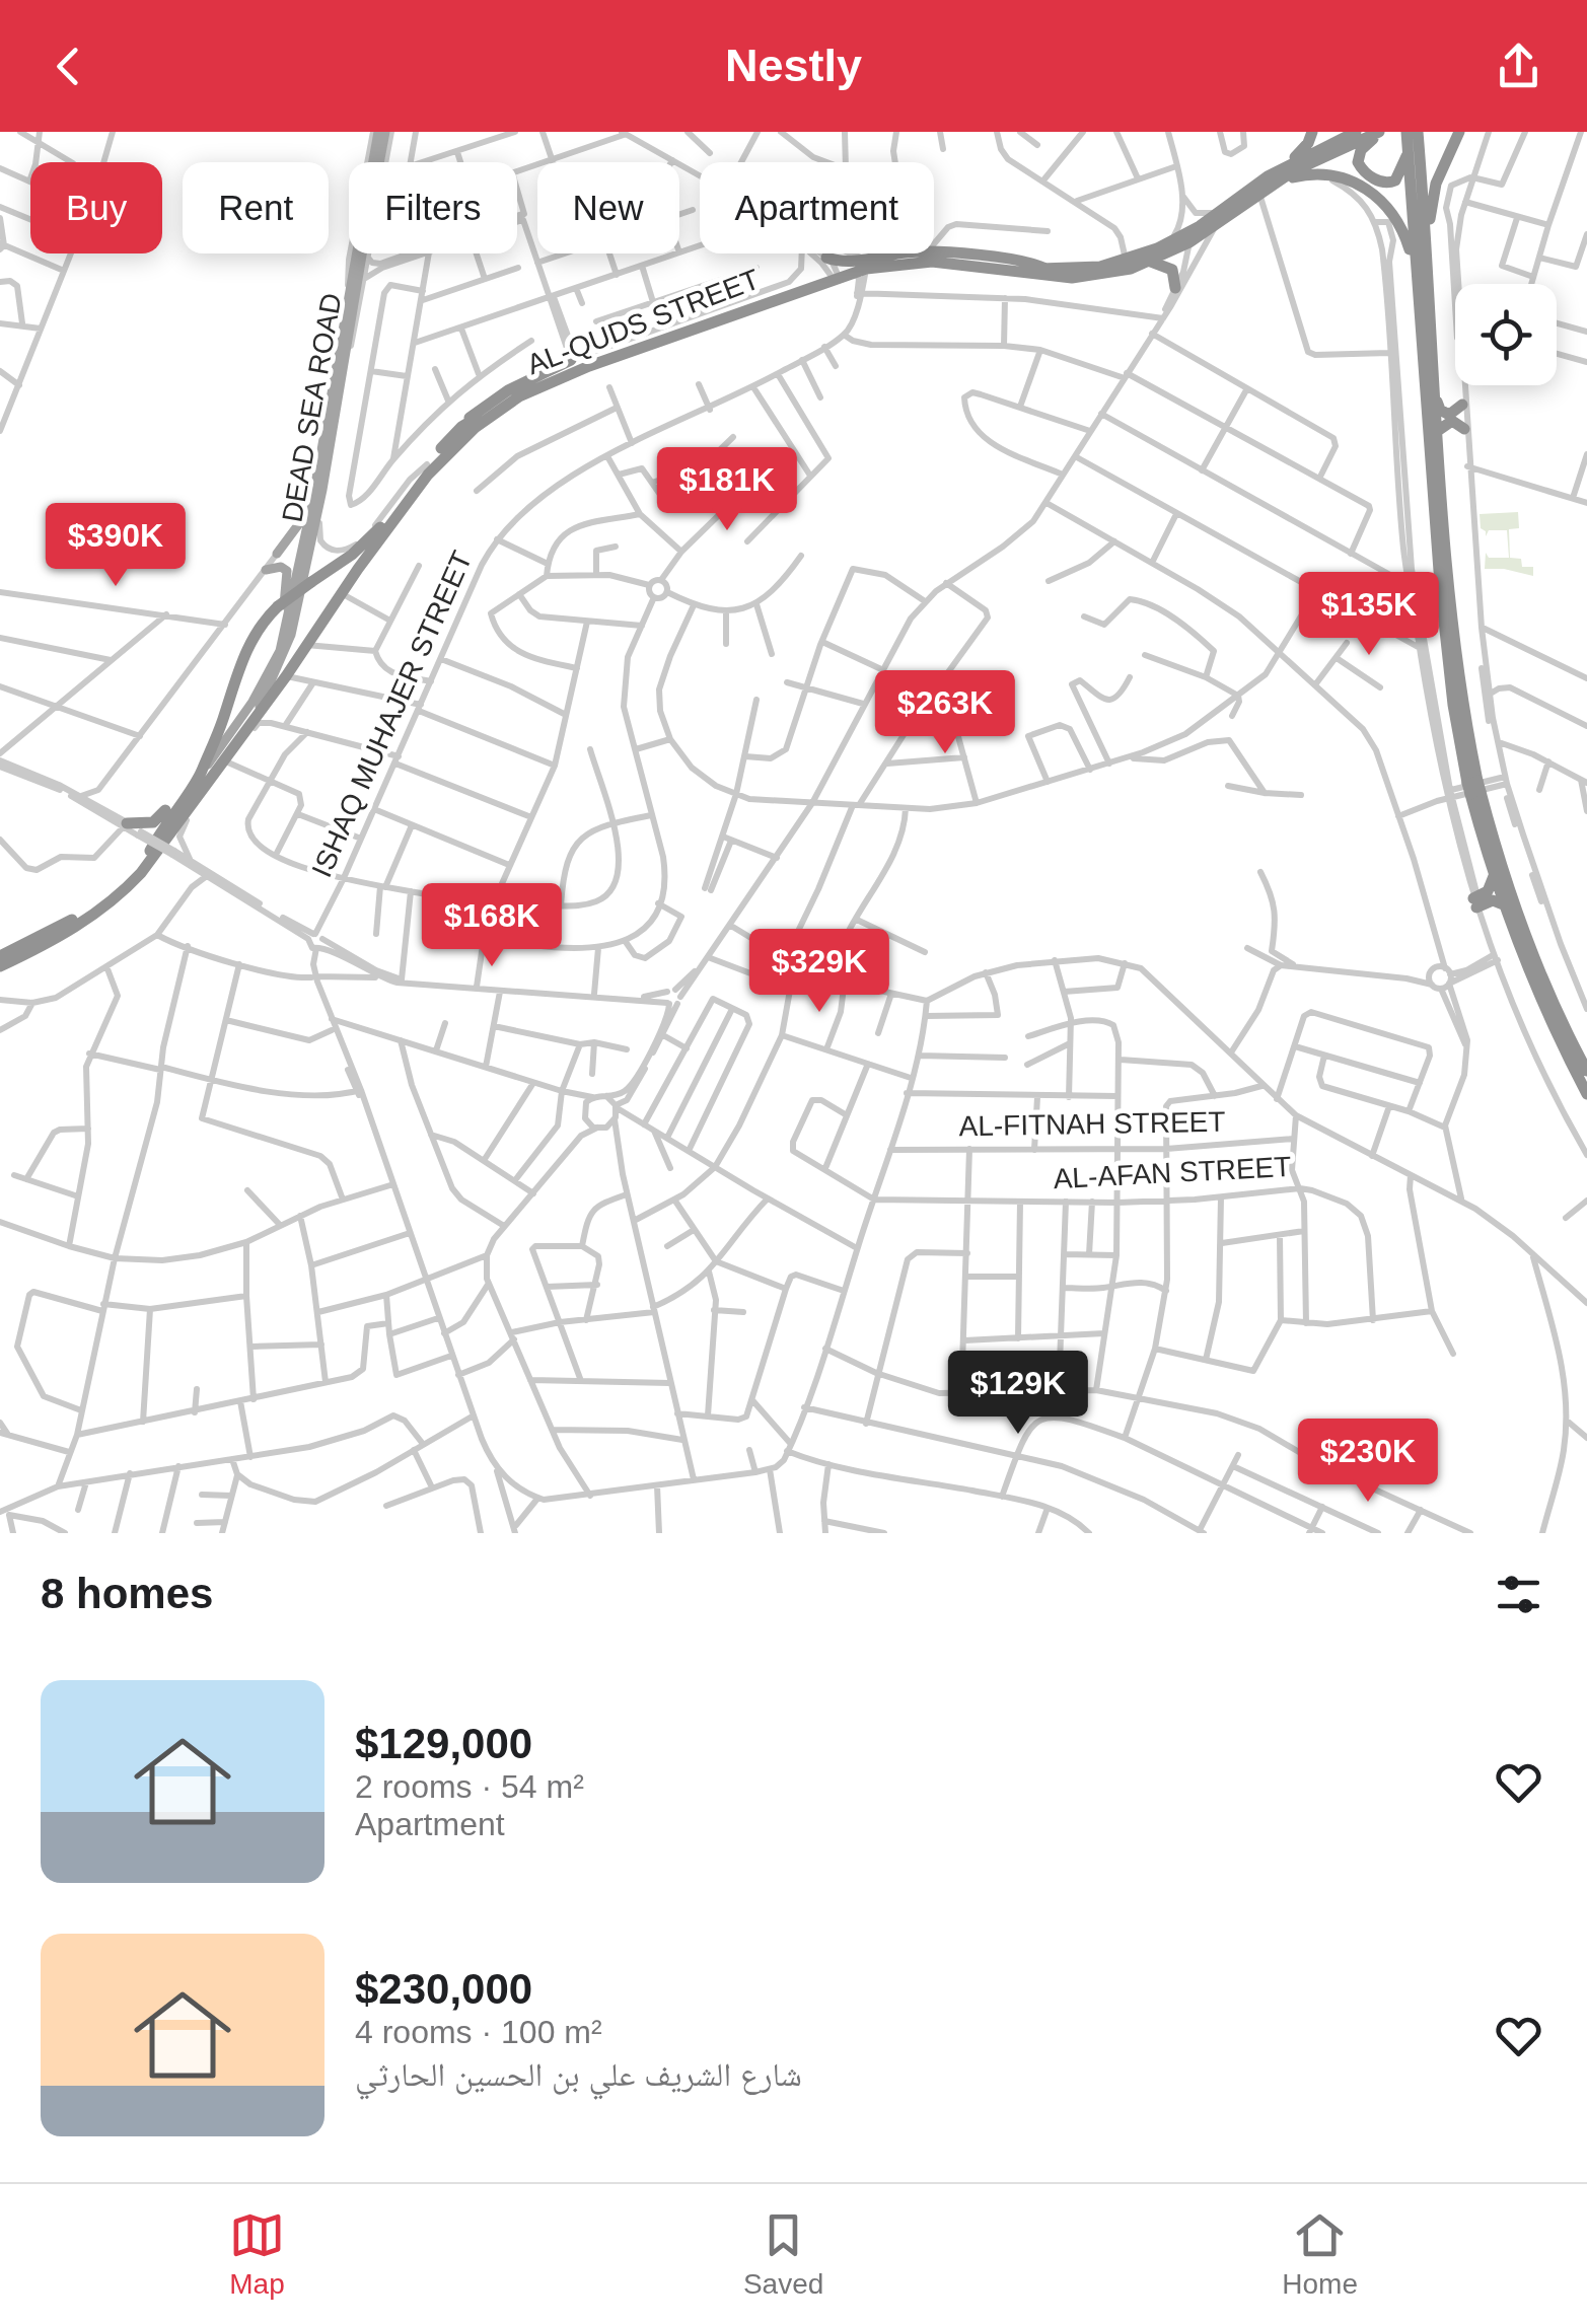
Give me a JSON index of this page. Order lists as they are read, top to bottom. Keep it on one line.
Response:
{"streets":{"highway":["AL-QUDS STREET"],"main road":["DEAD SEA ROAD"],"street":["ISHAQ MUHAJER STREET","AL-FITNAH STREET","AL-AFAN STREET"]},"page":{"header":"Nestly","chip":["Buy","Rent","Filters","New","Apartment"],"price":["$181K","$390K","$135K","$263K","$168K","$329K","$129K","$230K"],"heading":"8 homes","list":[{"name":"$129,000","note":"2 rooms · 54 m² · Apartment"},{"name":"$230,000","note":"4 rooms · 100 m² · شارع الشريف علي بن الحسين الحارثي"}],"tabs":["Map","Saved","Home"]}}
